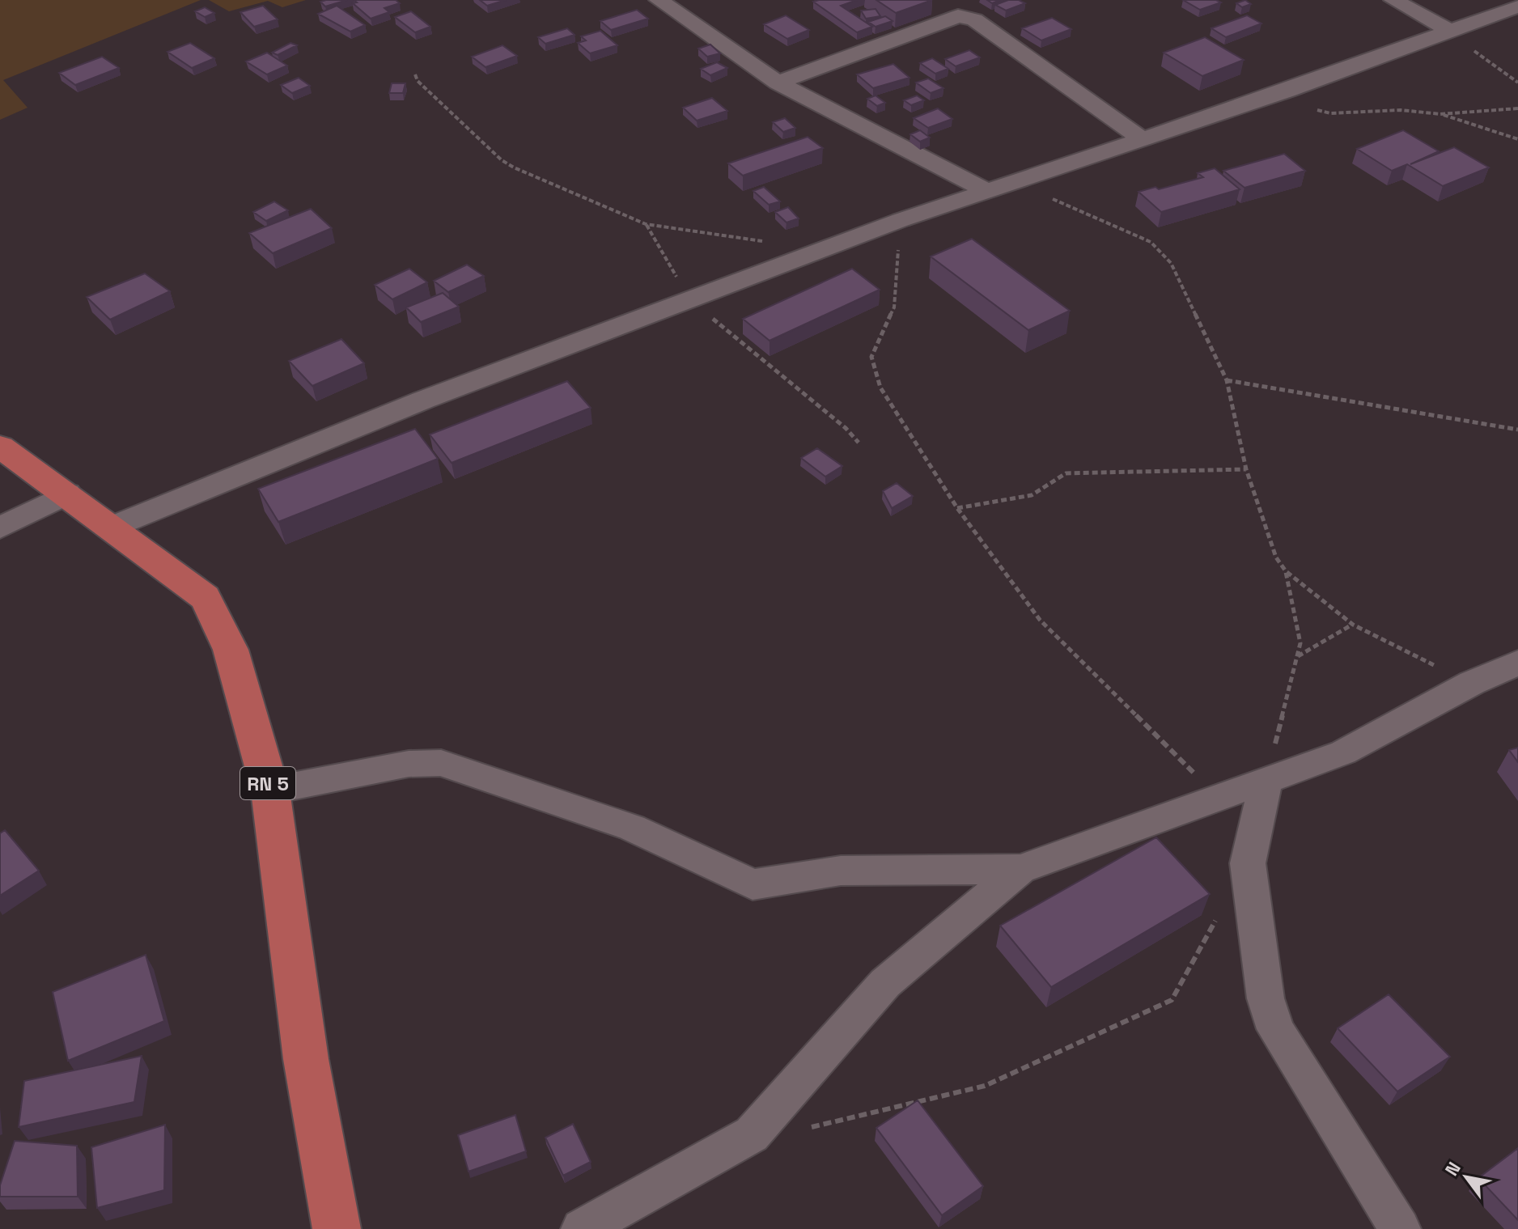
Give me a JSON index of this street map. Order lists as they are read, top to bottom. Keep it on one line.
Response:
{"streets":{"main road":["RN 5"]},"north":"top left"}
